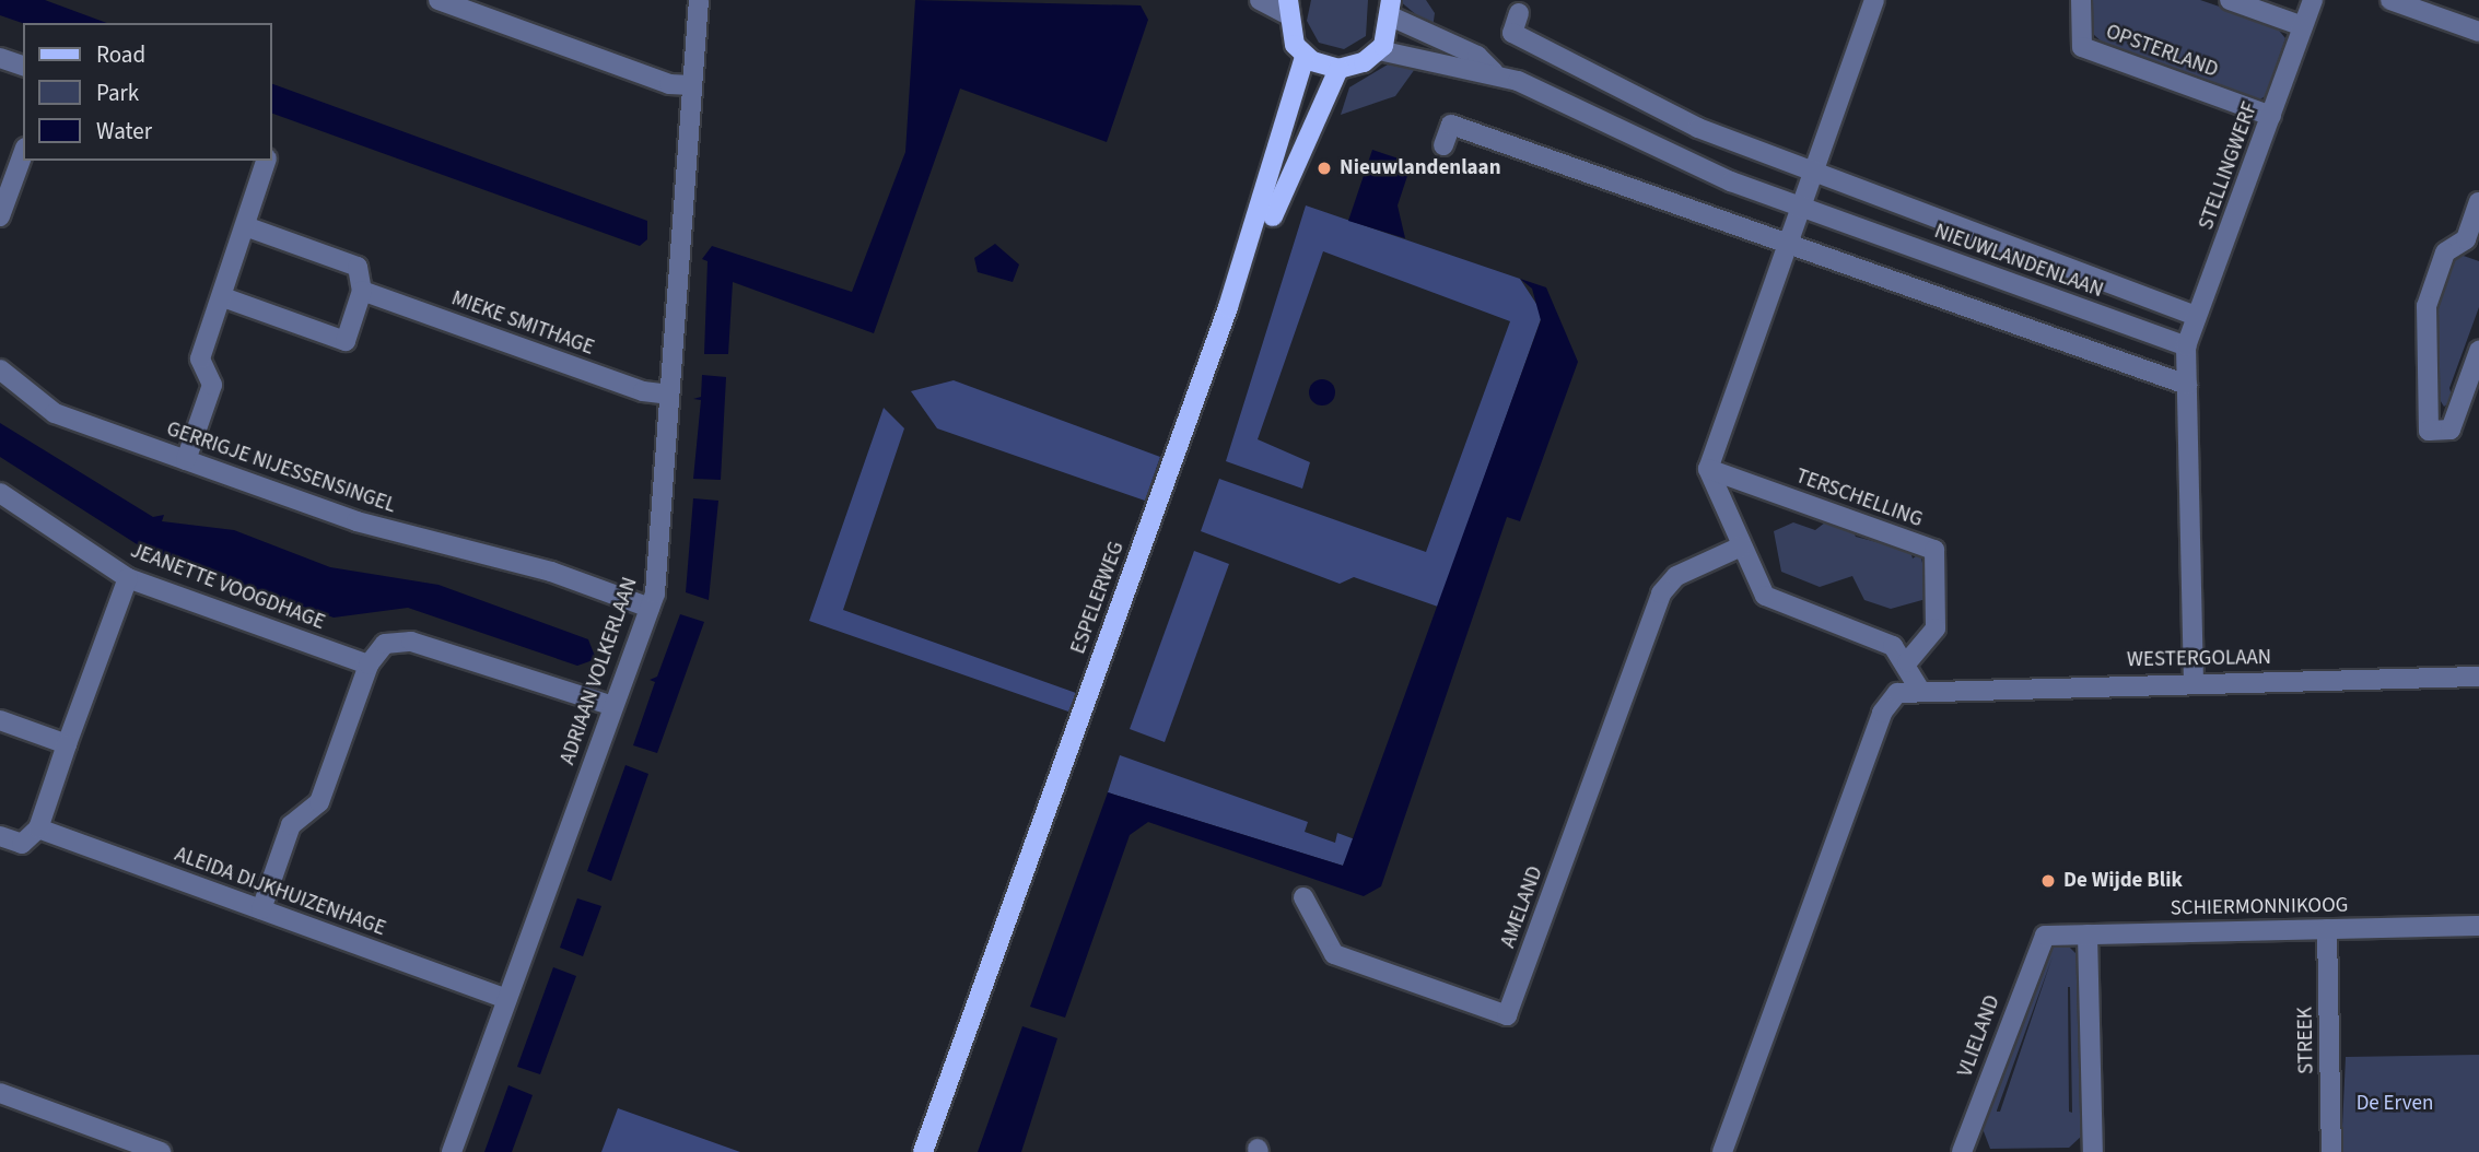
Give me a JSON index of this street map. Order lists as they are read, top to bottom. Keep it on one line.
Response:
{"streets":{"main road":["ESPELERWEG"],"street":["OPSTERLAND","STELLINGWERF","NIEUWLANDENLAAN","MIEKE SMITHAGE","GERRIGJE NIJESSENSINGEL","TERSCHELLING","JEANETTE VOOGDHAGE","WESTERGOLAAN","ADRIAAN VOLKERLAAN","ALEIDA DIJKHUIZENHAGE","AMELAND","SCHIERMONNIKOOG","VLIELAND","STREEK"]},"crossings":[["OPSTERLAND","STELLINGWERF"],["STELLINGWERF","NIEUWLANDENLAAN"],["MIEKE SMITHAGE","ADRIAAN VOLKERLAAN"],["GERRIGJE NIJESSENSINGEL","ADRIAAN VOLKERLAAN"],["ADRIAAN VOLKERLAAN","ALEIDA DIJKHUIZENHAGE"],["SCHIERMONNIKOOG","VLIELAND"],["SCHIERMONNIKOOG","STREEK"]],"parks":["De Erven"],"places":["Nieuwlandenlaan","De Wijde Blik"],"legend":["Road","Park","Water"]}
